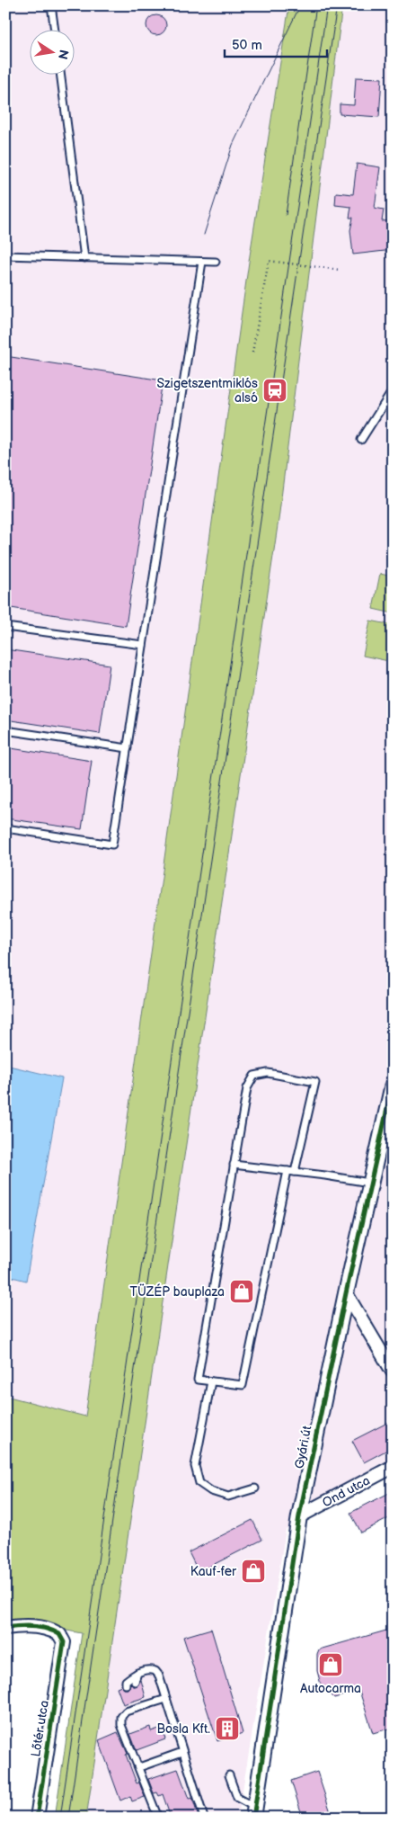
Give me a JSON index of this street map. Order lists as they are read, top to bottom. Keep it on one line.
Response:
{"streets":{"street":["Gyári út","Ond utca","Lőtér utca"]},"crossings":[["Gyári út","Ond utca"]],"places":{"station":["Szigetszentmiklós alsó"],"shop":["TÜZÉP bauplaza","Kauf-fer","Autocarma"],"building":["Bosla Kft."]},"scale_bar":"50 m","north":"right"}
